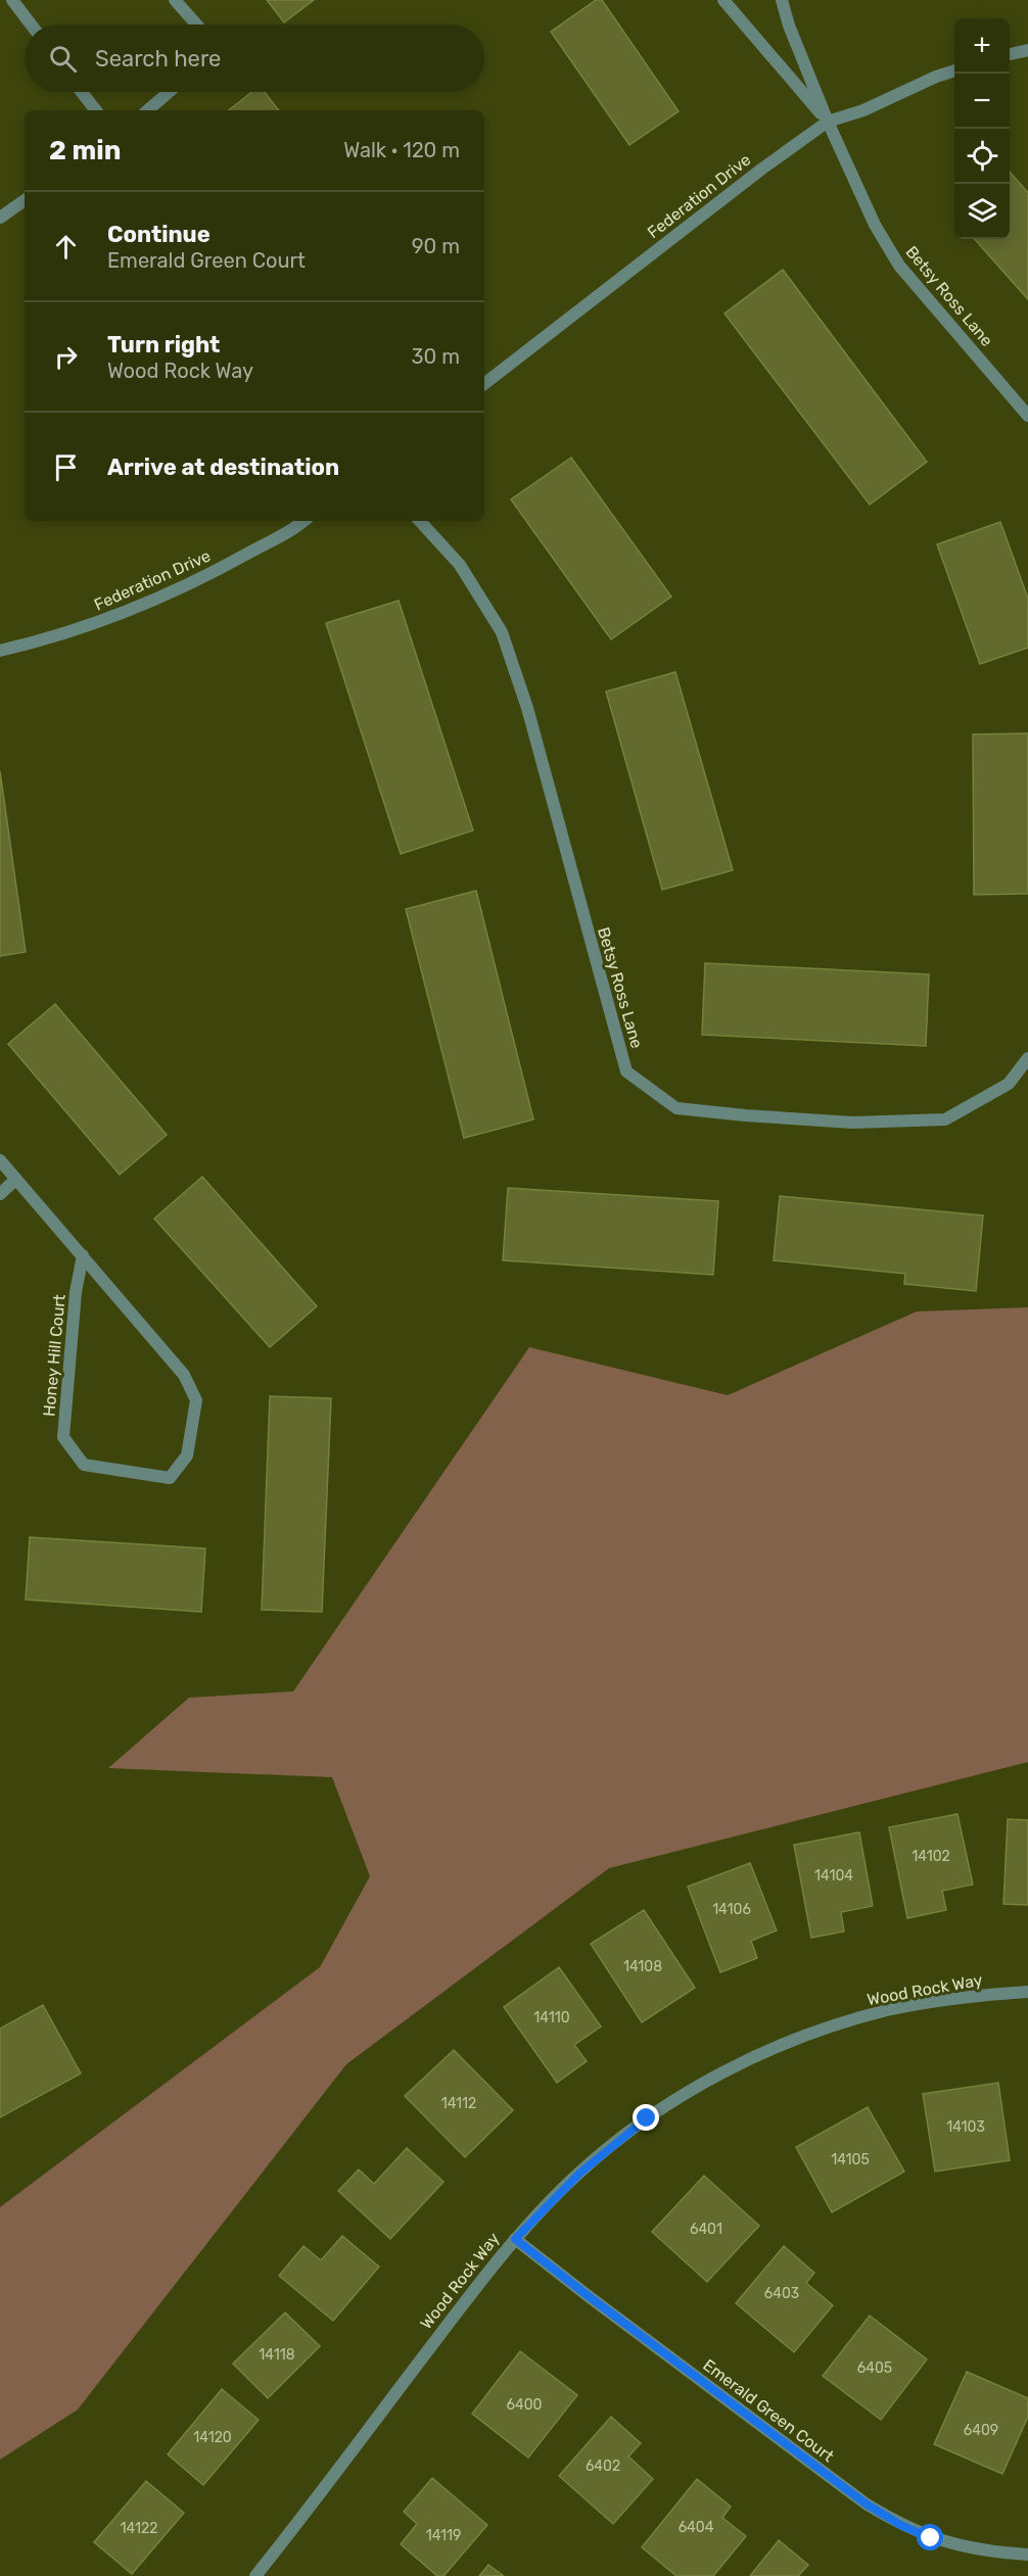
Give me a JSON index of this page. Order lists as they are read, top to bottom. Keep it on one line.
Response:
{"streets":{"street":["Federation Drive","Betsy Ross Lane","Honey Hill Court","Wood Rock Way","Emerald Green Court"]},"crossings":[["Federation Drive","Betsy Ross Lane"],["Wood Rock Way","Emerald Green Court"]],"house_numbers":["14102","14104","14106","14108","14110","14112","14103","14105","6401","6403","14118","6405","6400","6409","14120","6402","6404","14122","14119"],"page":{"map_buttons":["+","−"],"search":"Search here","heading":["2 min","Walk · 120 m"],"list":[["Continue","Emerald Green Court","90 m"],["Turn right","Wood Rock Way","30 m"],"Arrive at destination"]}}
